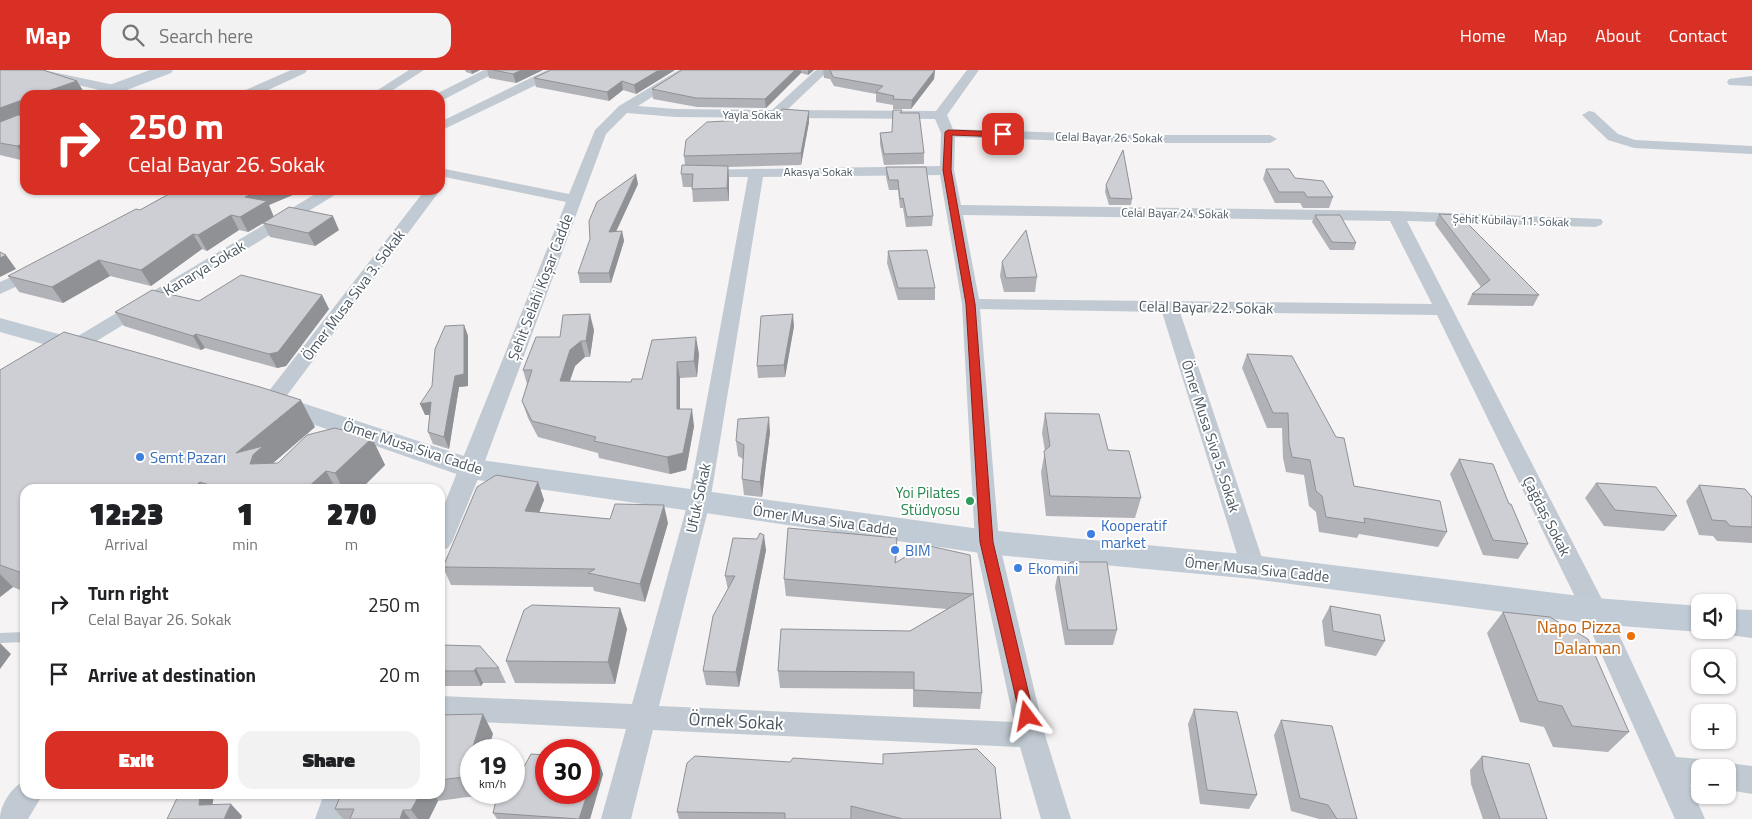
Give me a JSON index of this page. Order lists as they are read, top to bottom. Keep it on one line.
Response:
{"streets":{"main road":["Ömer Musa Siva Cadde"],"street":["Yayla Sokak","Celal Bayar 26. Sokak","Akasya Sokak","Celal Bayar 24. Sokak","Şehit Kubilay 11. Sokak","Kanarya Sokak","Şehit Selahi Koşar Cadde","Ömer Musa Siva 3. Sokak","Celal Bayar 22. Sokak","Ömer Musa Siva 5. Sokak","Ufuk Sokak","Çağdaş Sokak","Örnek Sokak"]},"crossings":[["Yayla Sokak","Celal Bayar 26. Sokak"],["Yayla Sokak","Şehit Selahi Koşar Cadde"],["Akasya Sokak","Ufuk Sokak"],["Celal Bayar 24. Sokak","Şehit Kubilay 11. Sokak"],["Celal Bayar 24. Sokak","Çağdaş Sokak"],["Şehit Kubilay 11. Sokak","Çağdaş Sokak"],["Şehit Selahi Koşar Cadde","Ömer Musa Siva Cadde"],["Ömer Musa Siva 3. Sokak","Ömer Musa Siva Cadde"],["Celal Bayar 22. Sokak","Ömer Musa Siva 5. Sokak"],["Celal Bayar 22. Sokak","Çağdaş Sokak"],["Ömer Musa Siva 5. Sokak","Ömer Musa Siva Cadde"],["Ömer Musa Siva Cadde","Ufuk Sokak"],["Ömer Musa Siva Cadde","Çağdaş Sokak"],["Ufuk Sokak","Örnek Sokak"]],"places":["Semt Pazarı","Yoi Pilates Stüdyosu","Kooperatif market","BIM","Ekomini","Napo Pizza Dalaman"],"page":{"header":"Map","search":"Search here","nav":["Home","Map","About","Contact"],"turn":["250 m","Celal Bayar 26. Sokak"],"eta":["12:23","Arrival","1","min","270","m"],"list":[{"name":"Turn right","note":"Celal Bayar 26. Sokak","value":"250 m"},{"name":"Arrive at destination","value":"20 m"}],"map_buttons":["+","−"],"buttons":["Exit","Share"],"speed":"19 km/h","limit":"30"}}
